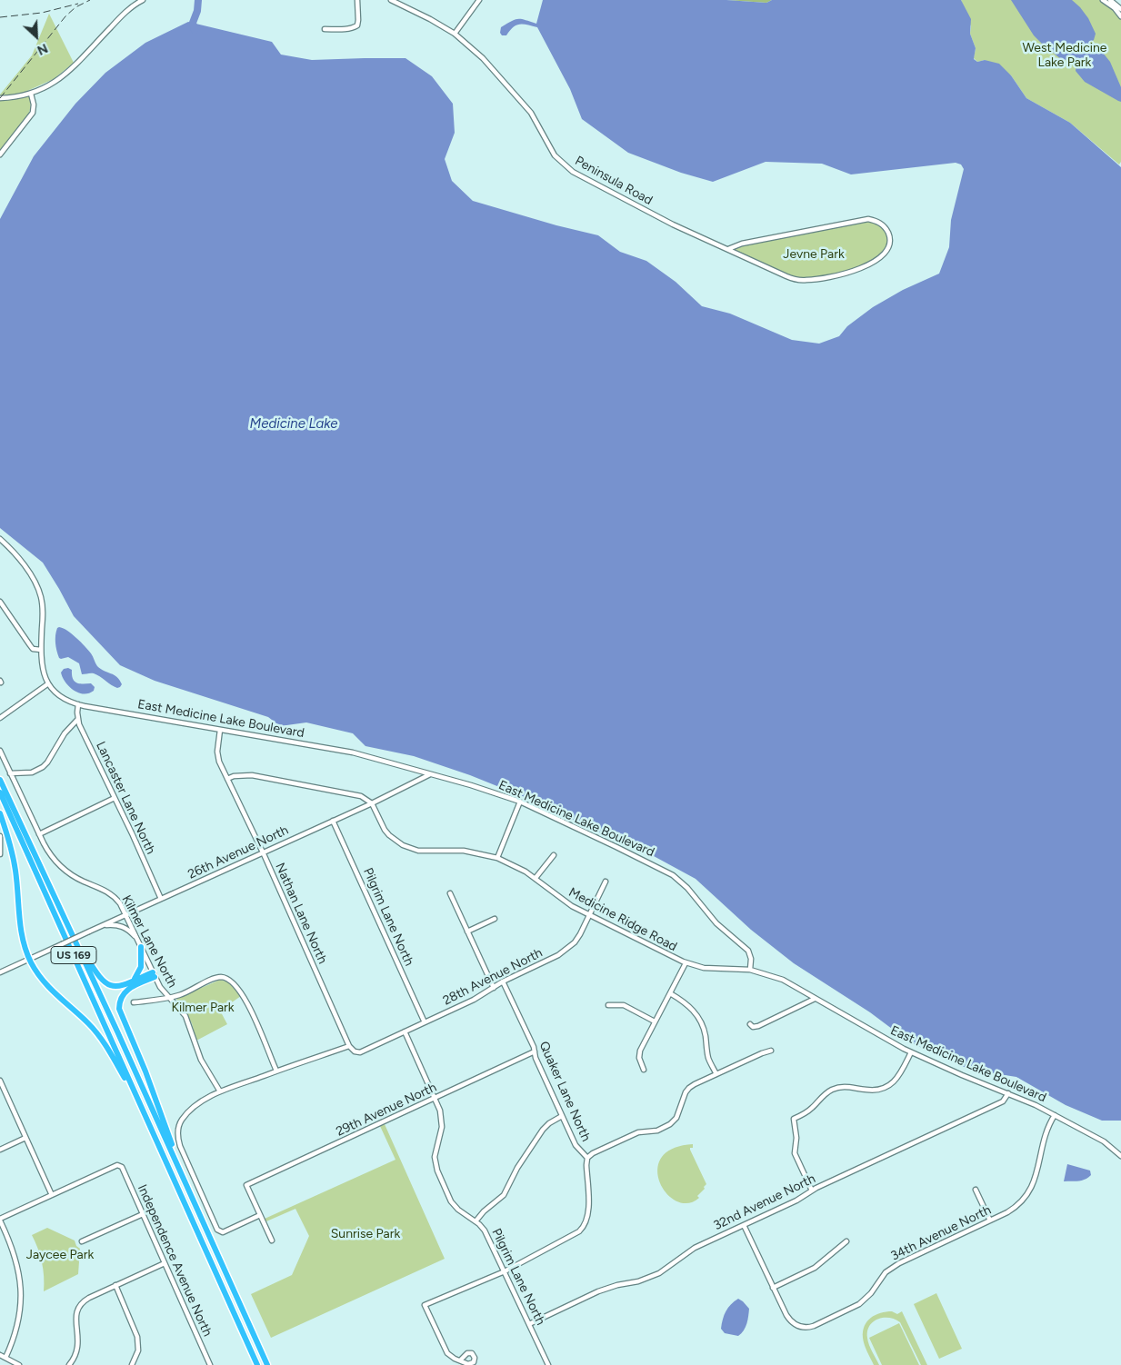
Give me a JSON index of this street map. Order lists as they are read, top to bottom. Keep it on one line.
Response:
{"streets":{"highway":["US 169"],"street":["Peninsula Road","East Medicine Lake Boulevard","Lancaster Lane North","26th Avenue North","Nathan Lane North","Pilgrim Lane North","Medicine Ridge Road","Kilmer Lane North","28th Avenue North","Quaker Lane North","29th Avenue North","32nd Avenue North","34th Avenue North","Independence Avenue North"]},"crossings":[["East Medicine Lake Boulevard","Lancaster Lane North"],["East Medicine Lake Boulevard","26th Avenue North"],["East Medicine Lake Boulevard","Nathan Lane North"],["East Medicine Lake Boulevard","Medicine Ridge Road"],["East Medicine Lake Boulevard","32nd Avenue North"],["East Medicine Lake Boulevard","34th Avenue North"],["Lancaster Lane North","26th Avenue North"],["26th Avenue North","Nathan Lane North"],["26th Avenue North","Pilgrim Lane North"],["26th Avenue North","Medicine Ridge Road"],["26th Avenue North","Kilmer Lane North"],["Nathan Lane North","28th Avenue North"],["Pilgrim Lane North","28th Avenue North"],["Pilgrim Lane North","Quaker Lane North"],["Pilgrim Lane North","29th Avenue North"],["Pilgrim Lane North","32nd Avenue North"],["Medicine Ridge Road","28th Avenue North"],["28th Avenue North","Quaker Lane North"],["Quaker Lane North","29th Avenue North"]],"water":["Medicine Lake"],"parks":["West Medicine Lake Park","Jevne Park","Kilmer Park","Sunrise Park","Jaycee Park"],"north":"bottom right"}
